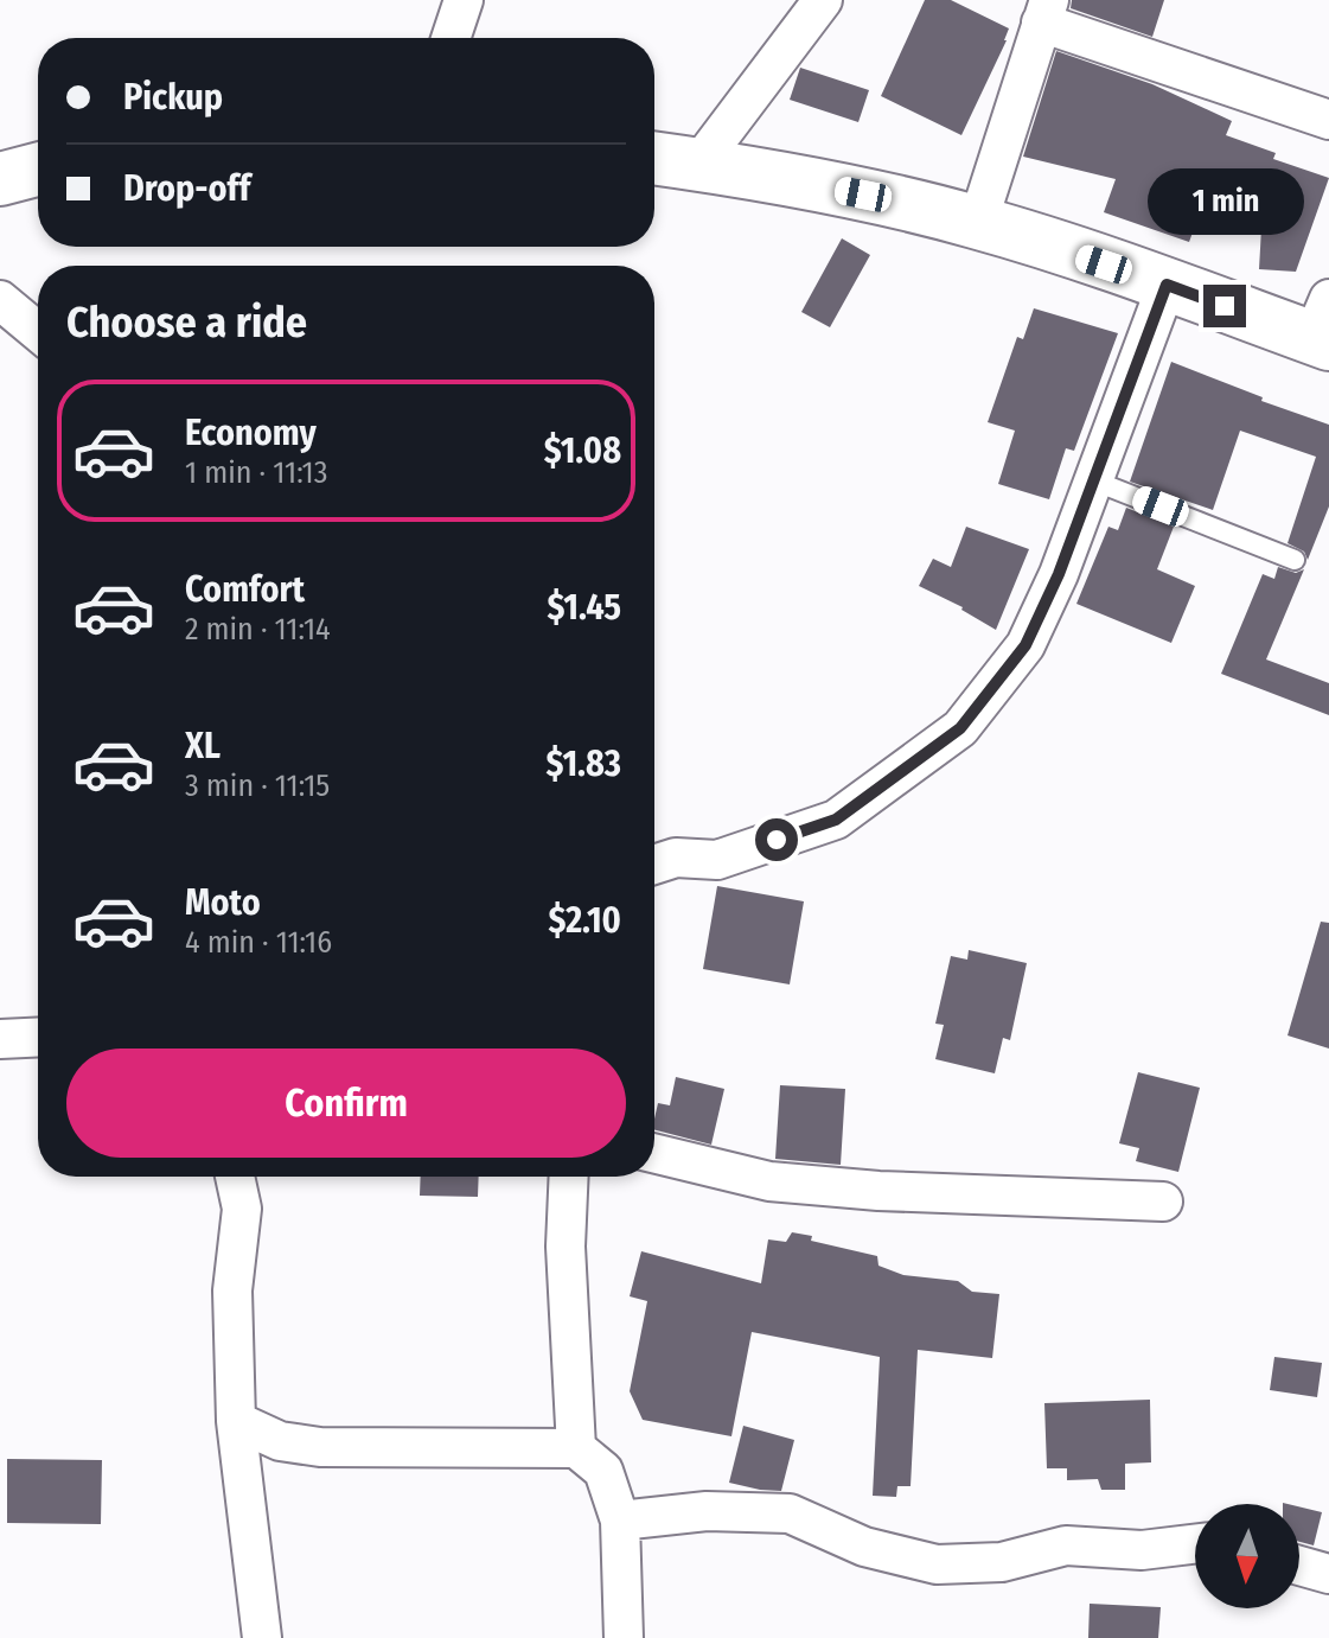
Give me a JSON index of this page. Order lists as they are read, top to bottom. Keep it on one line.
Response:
{"north":"bottom","page":{"banner":["Pickup","Drop-off"],"bubble":"1 min","heading":"Choose a ride","list":[{"name":"Economy","note":"1 min · 11:13","value":"$1.08"},{"name":"Comfort","note":"2 min · 11:14","value":"$1.45"},{"name":"XL","note":"3 min · 11:15","value":"$1.83"},{"name":"Moto","note":"4 min · 11:16","value":"$2.10"}],"buttons":"Confirm"}}
